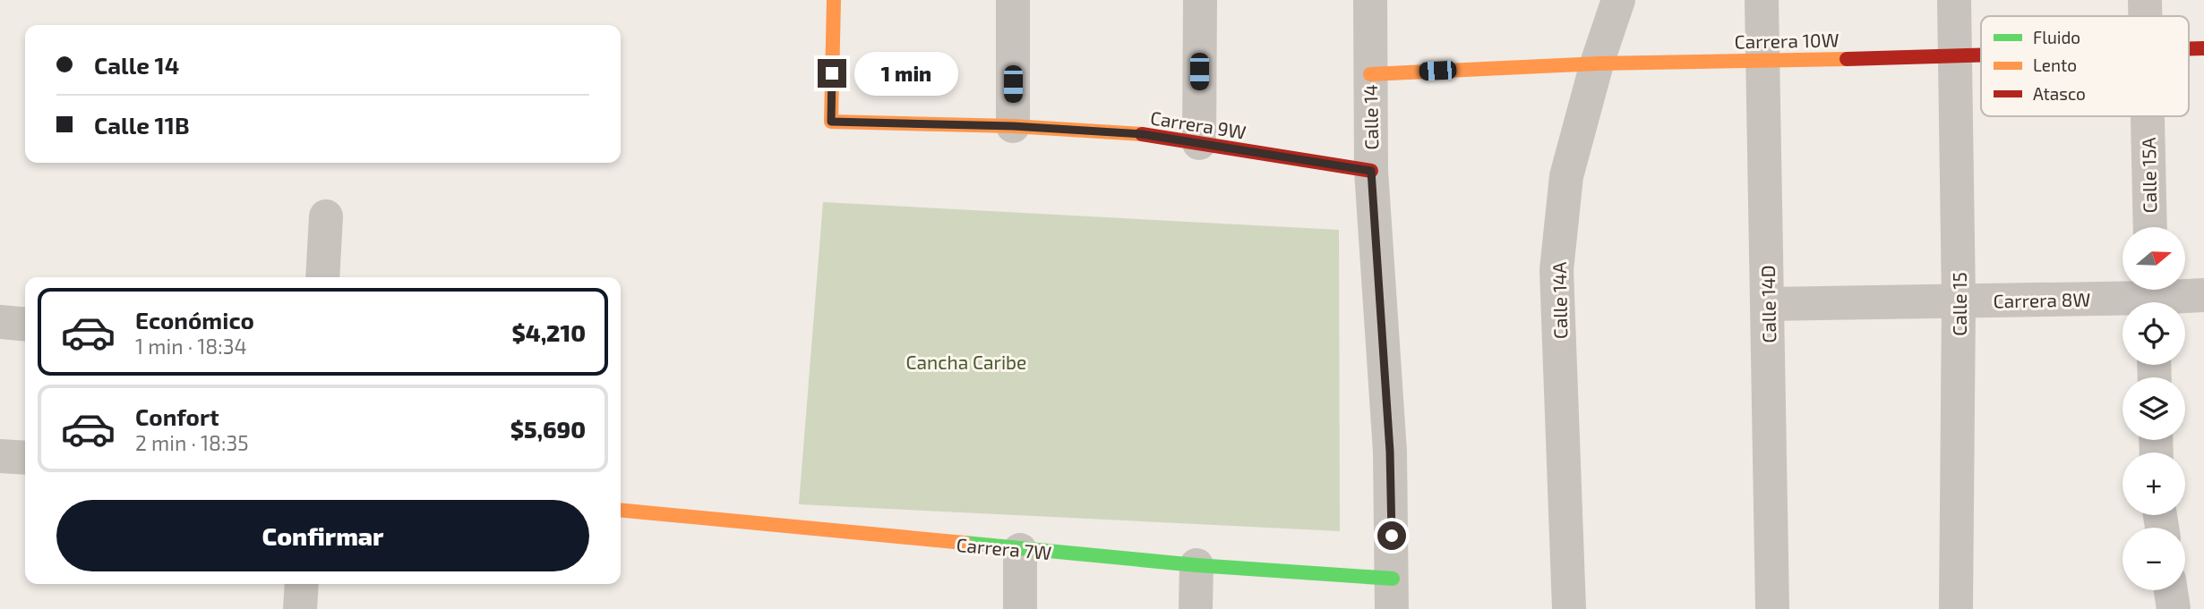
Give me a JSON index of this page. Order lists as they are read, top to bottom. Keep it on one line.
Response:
{"streets":{"street":["Carrera 10W","Calle 14","Carrera 9W","Calle 15A","Carrera 8W","Calle 14A","Calle 14D","Calle 15","Carrera 7W"]},"crossings":[["Carrera 10W","Calle 14"],["Carrera 10W","Calle 14A"],["Carrera 10W","Calle 14D"],["Carrera 10W","Calle 15"],["Calle 14","Carrera 9W"],["Calle 14","Carrera 7W"],["Carrera 8W","Calle 14D"],["Carrera 8W","Calle 15"]],"parks":["Cancha Caribe"],"legend":["Fluido","Lento","Atasco"],"north":"right","page":{"banner":["Calle 14","Calle 11B"],"bubble":"1 min","map_buttons":["+","−"],"list":[{"name":"Económico","note":"1 min · 18:34","value":"$4,210"},{"name":"Confort","note":"2 min · 18:35","value":"$5,690"}],"buttons":"Confirmar"}}
